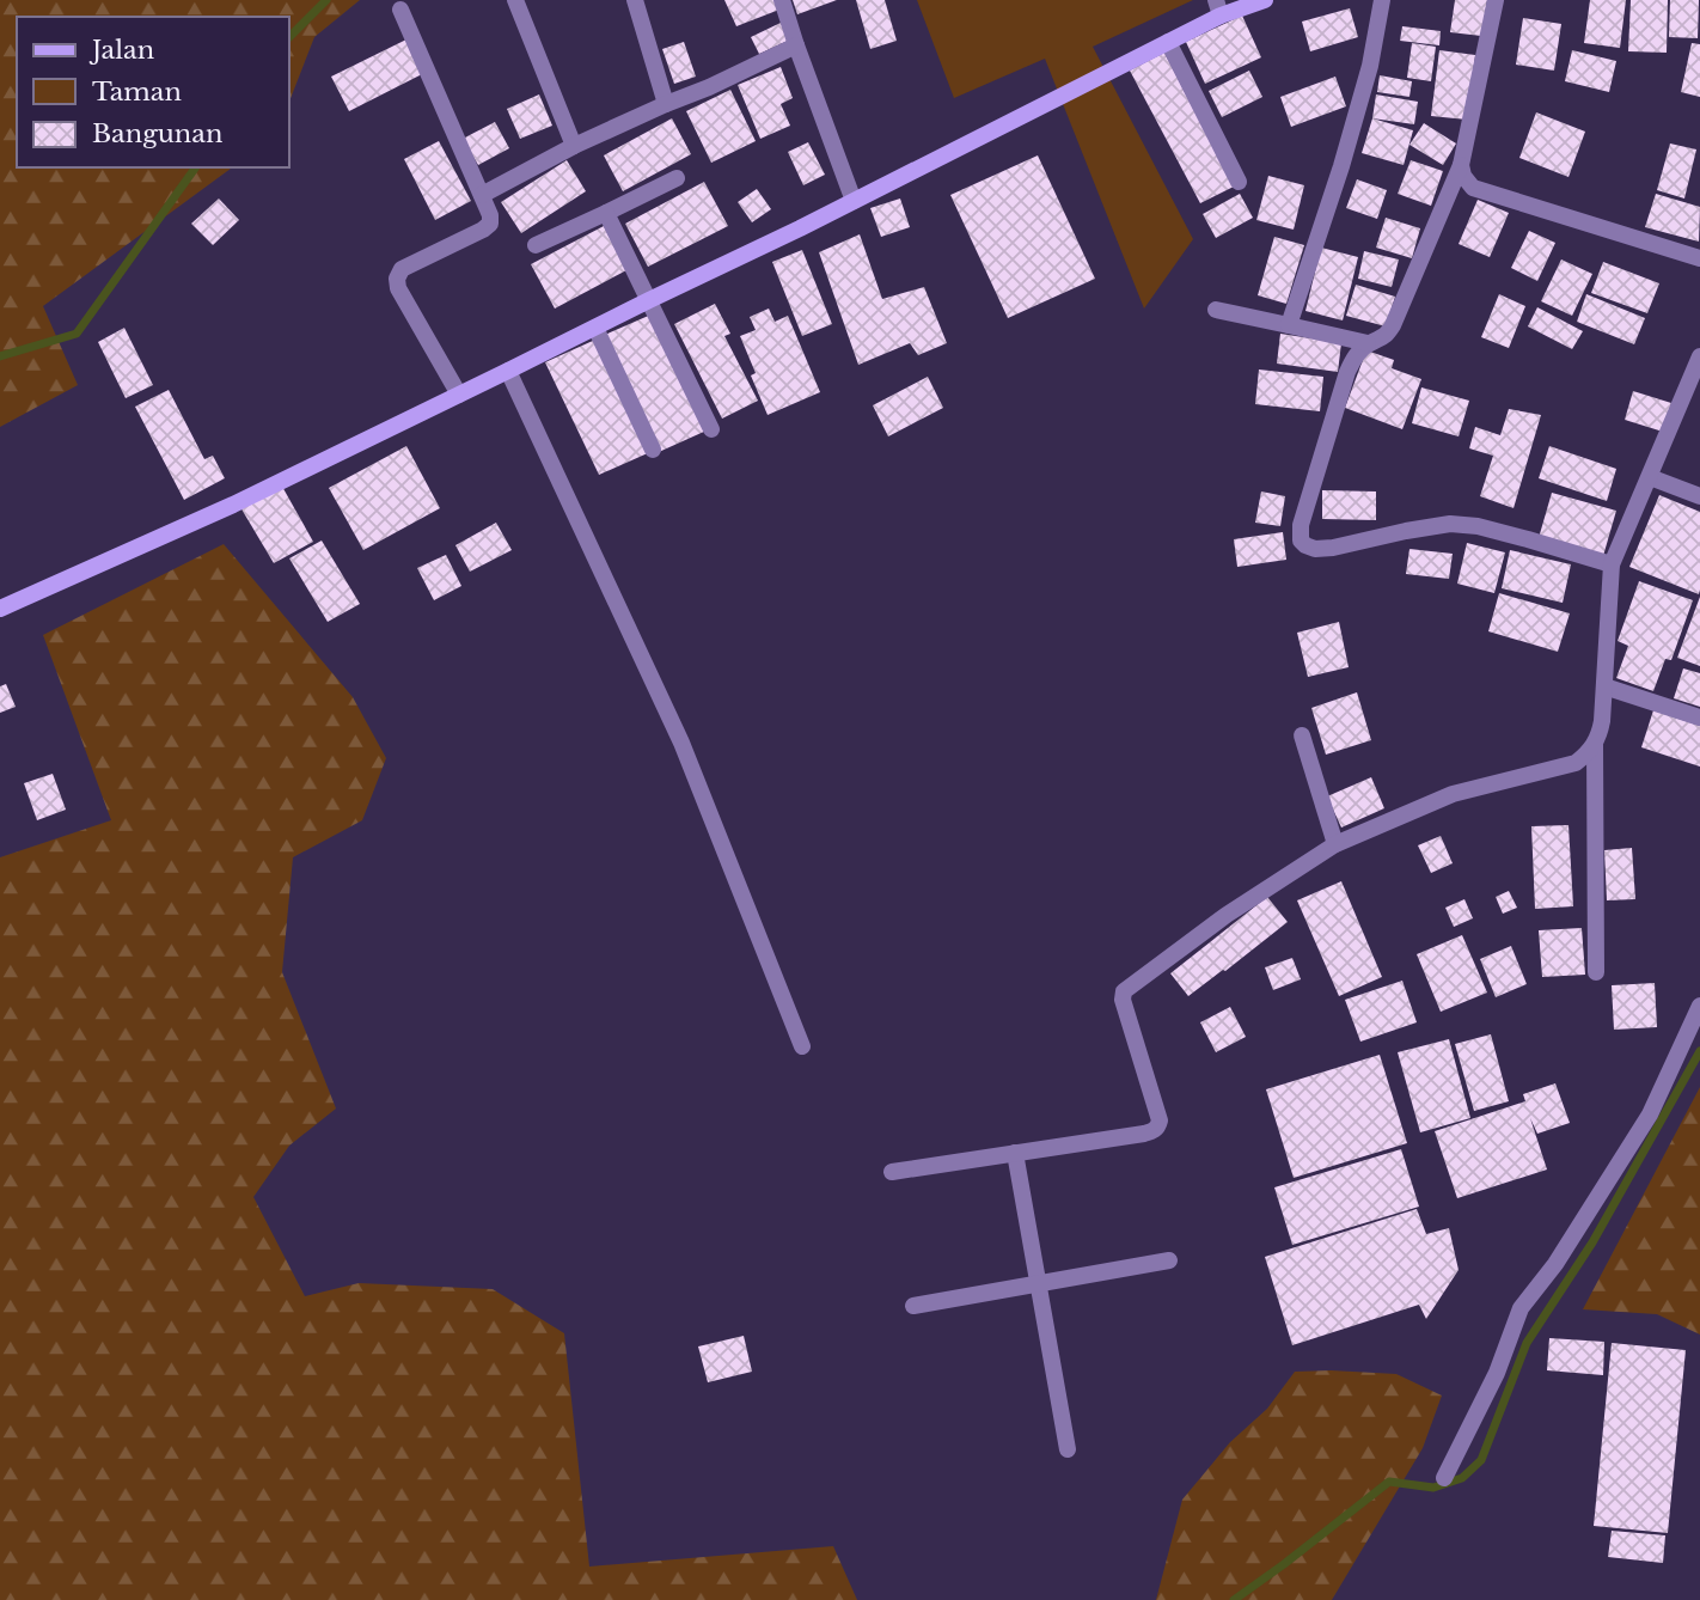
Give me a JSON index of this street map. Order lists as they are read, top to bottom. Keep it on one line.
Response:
{"legend":["Jalan","Taman","Bangunan"]}
